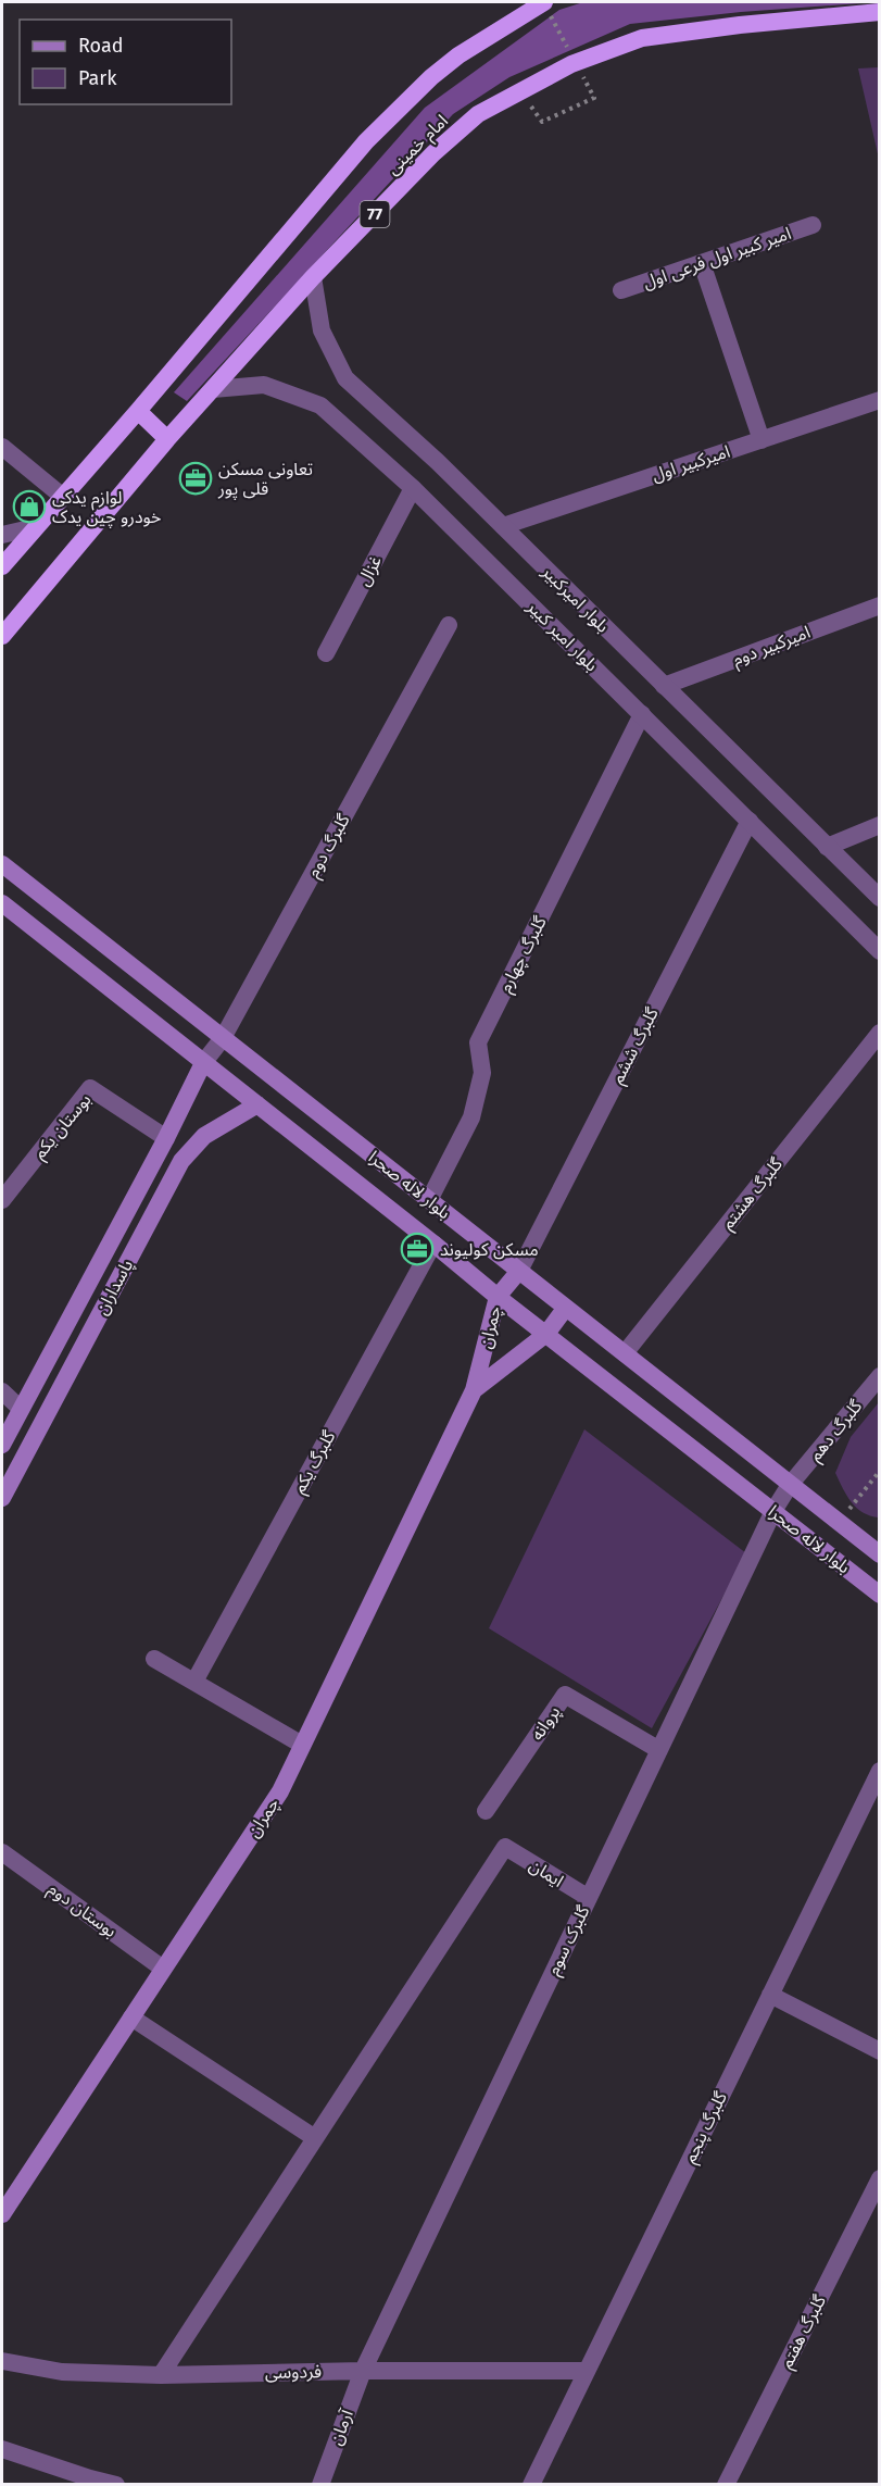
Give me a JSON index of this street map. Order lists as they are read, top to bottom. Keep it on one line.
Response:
{"streets":{"highway":["امام خمینی","77"],"main road":["بلوار لاله صحرا","پاسداران","چمران"],"street":["امیر کبیر اول فرعی اول","امیرکبیر اول","غزال","بلوار امیرکبیر","بلوار امیر کبیر","امیرکبیر دوم","گلبرگ دوم","گلبرگ چهارم","گلبرگ ششم","بوستان یکم","گلبرگ هشتم","گلبرگ دهم","گلبرگ یکم","پروانه","ایمان","بوستان دوم","گلبرک سوم","گلبرگ پنجم","گلبرگ هفتم","فردوسی","آرمان"]},"crossings":[["امام خمینی","بلوار امیرکبیر"],["امام خمینی","بلوار امیر کبیر"],["امیرکبیر اول","بلوار امیرکبیر"],["غزال","بلوار امیر کبیر"],["بلوار امیرکبیر","امیرکبیر دوم"],["بلوار امیر کبیر","گلبرگ چهارم"],["بلوار امیر کبیر","گلبرگ ششم"],["گلبرگ دوم","بلوار لاله صحرا"],["گلبرگ دوم","پاسداران"],["گلبرگ چهارم","بلوار لاله صحرا"],["گلبرگ ششم","بلوار لاله صحرا"],["گلبرگ ششم","چمران"],["بوستان یکم","پاسداران"],["بلوار لاله صحرا","گلبرگ هشتم"],["بلوار لاله صحرا","پاسداران"],["بلوار لاله صحرا","چمران"],["بلوار لاله صحرا","گلبرگ دهم"],["بلوار لاله صحرا","گلبرگ یکم"],["بلوار لاله صحرا","گلبرک سوم"],["چمران","بوستان دوم"],["گلبرگ دهم","گلبرک سوم"],["پروانه","گلبرک سوم"],["ایمان","گلبرک سوم"],["گلبرک سوم","فردوسی"],["گلبرک سوم","آرمان"],["گلبرگ پنجم","فردوسی"],["فردوسی","آرمان"]],"places":{"office":["تعاونی مسکن قلی پور","مسکن کولیوند"],"shop":["لوازم یدکی خودرو چین یدک"]},"legend":["Road","Park"]}
